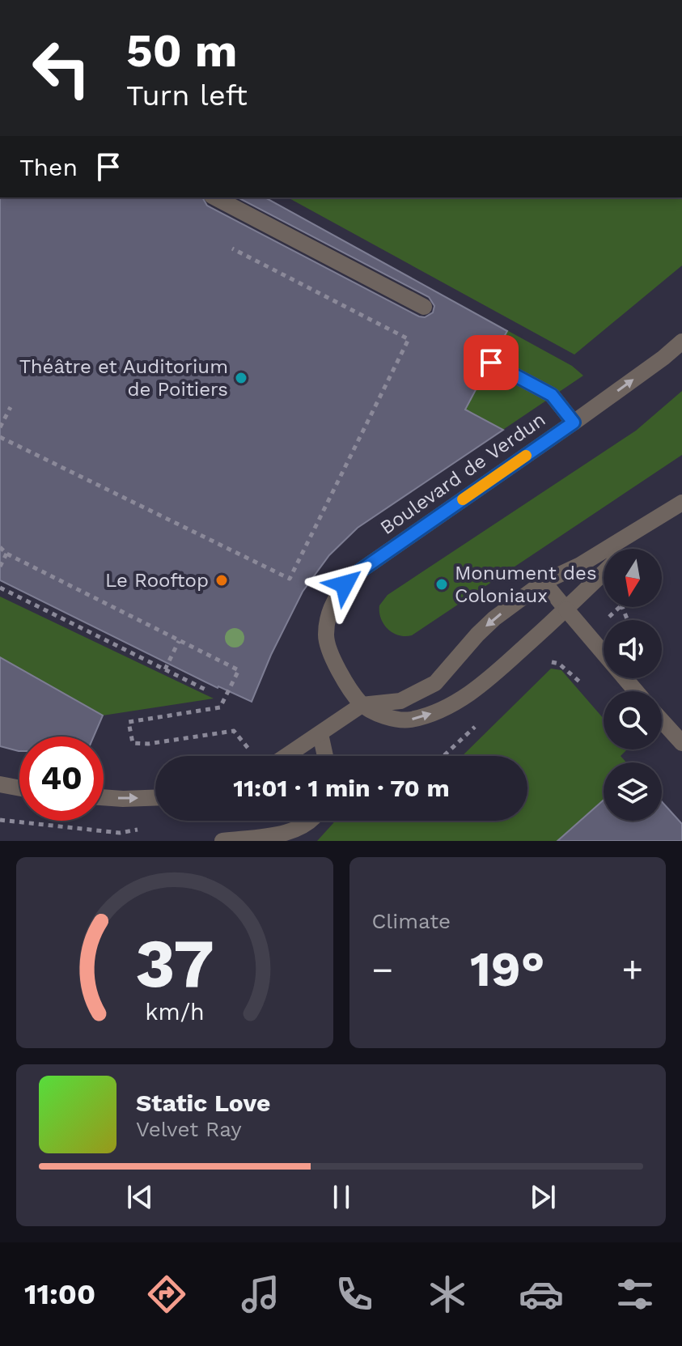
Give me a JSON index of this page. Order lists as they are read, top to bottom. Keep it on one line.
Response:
{"streets":{"street":["Boulevard de Verdun"]},"places":["Théâtre et Auditorium de Poitiers","Le Rooftop","Monument des Coloniaux"],"north":"bottom","page":{"turn":["50 m","Turn left"],"then":"Then","limit":"40","trip":"11:01 · 1 min · 70 m","tile":"Climate","heat":["−","19°","+"],"song":["Static Love","Velvet Ray"],"tabs":"11:00","gauge":["37","km/h"]}}
